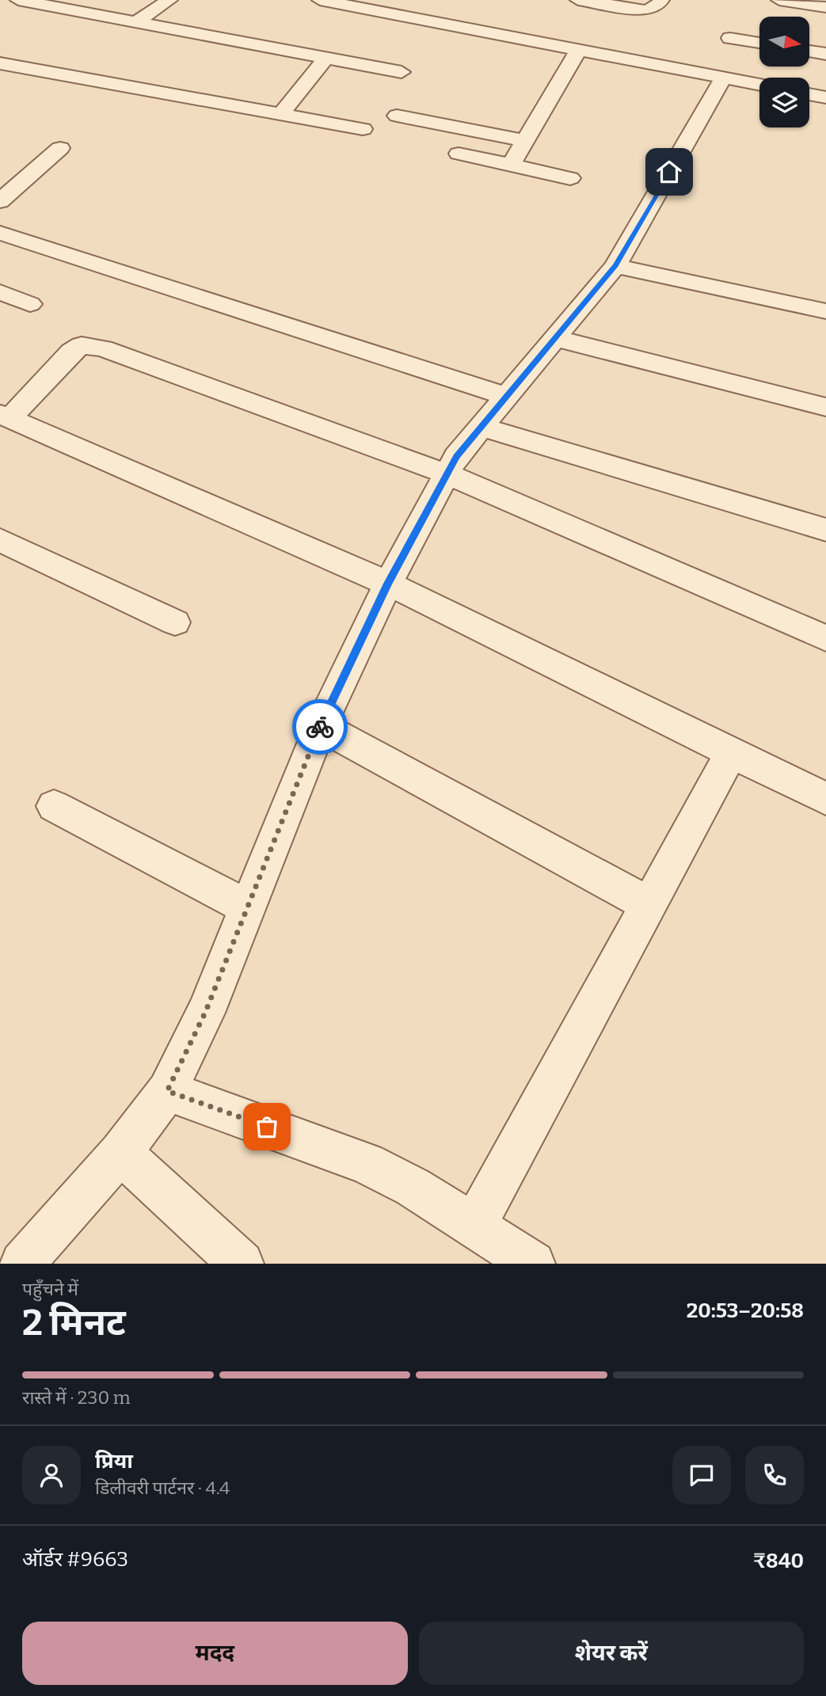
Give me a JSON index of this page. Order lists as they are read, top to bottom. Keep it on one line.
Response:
{"north":"right","page":{"heading":["2 मिनट","पहुँचने में","20:53–20:58"],"panel":["प्रिया","डिलीवरी पार्टनर · 4.4","ऑर्डर #9663","₹840"],"bar":"रास्ते में · 230 m","buttons":["मदद","शेयर करें"]}}
